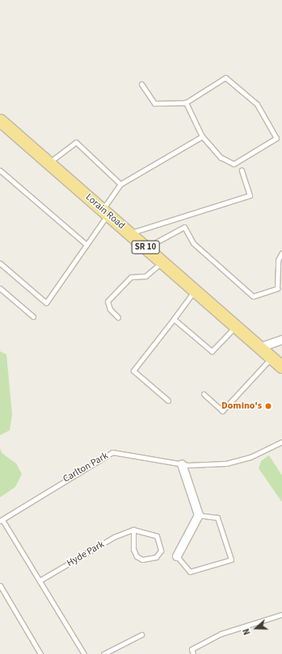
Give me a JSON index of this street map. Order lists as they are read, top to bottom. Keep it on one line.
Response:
{"streets":{"main road":["Lorain Road","SR 10"],"lane":["Carlton Park","Hyde Park"]},"places":["Domino's"],"north":"left"}
